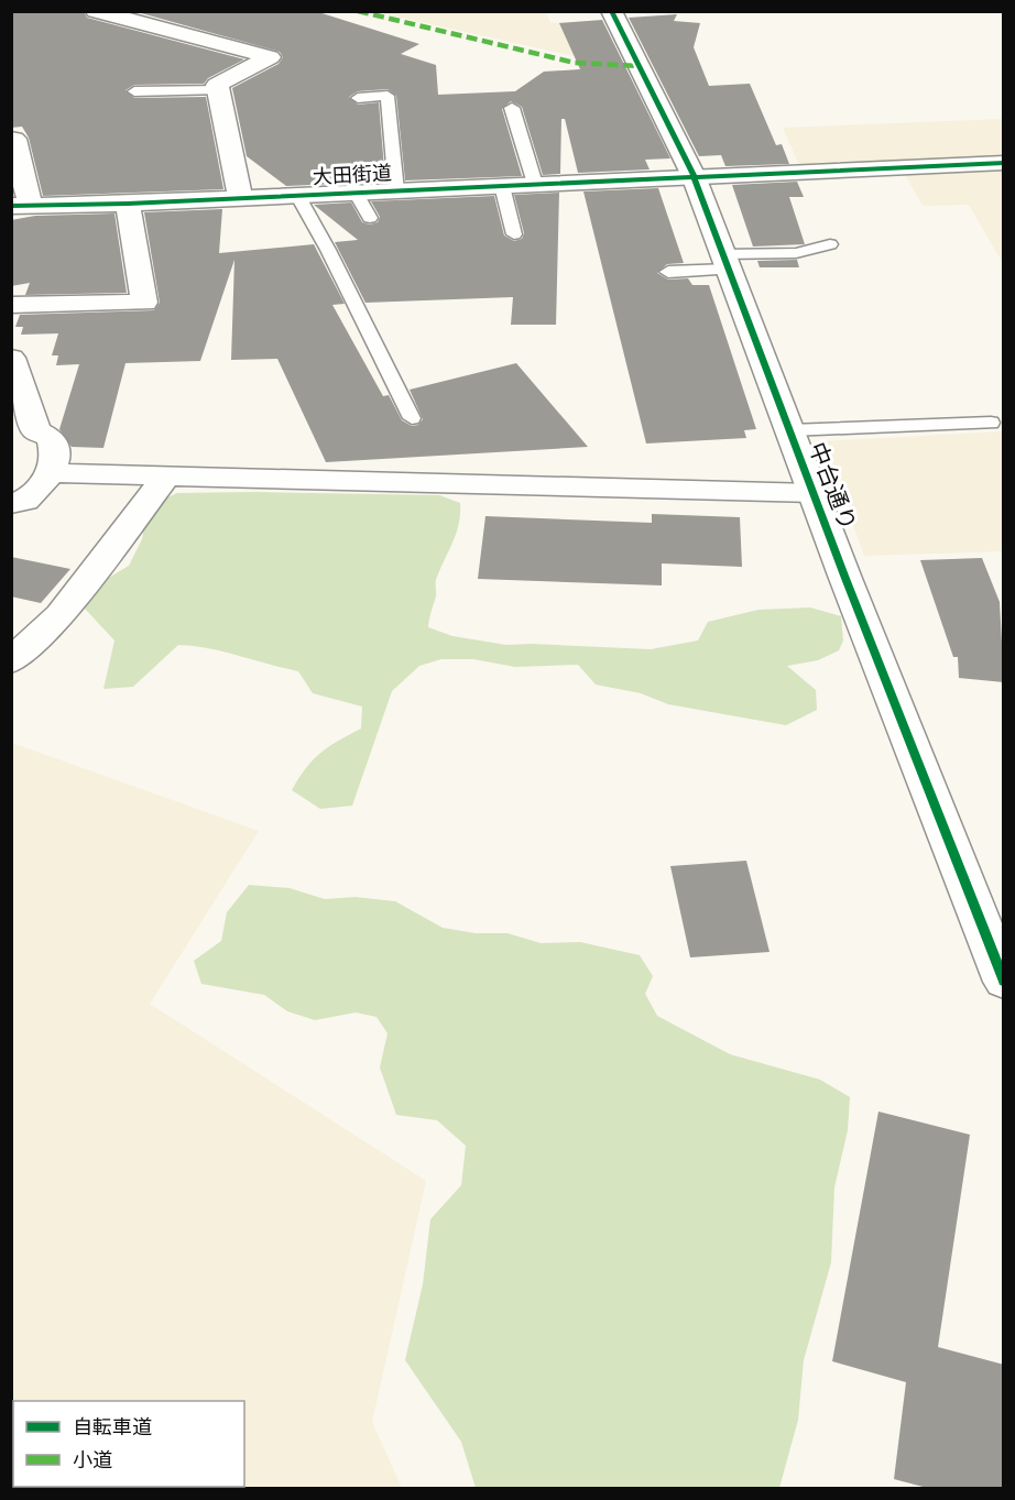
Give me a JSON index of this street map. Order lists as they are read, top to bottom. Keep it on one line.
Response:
{"streets":{"street":["大田街道","中台通り"]},"crossings":[["大田街道","中台通り"]],"legend":["自転車道","小道"]}
